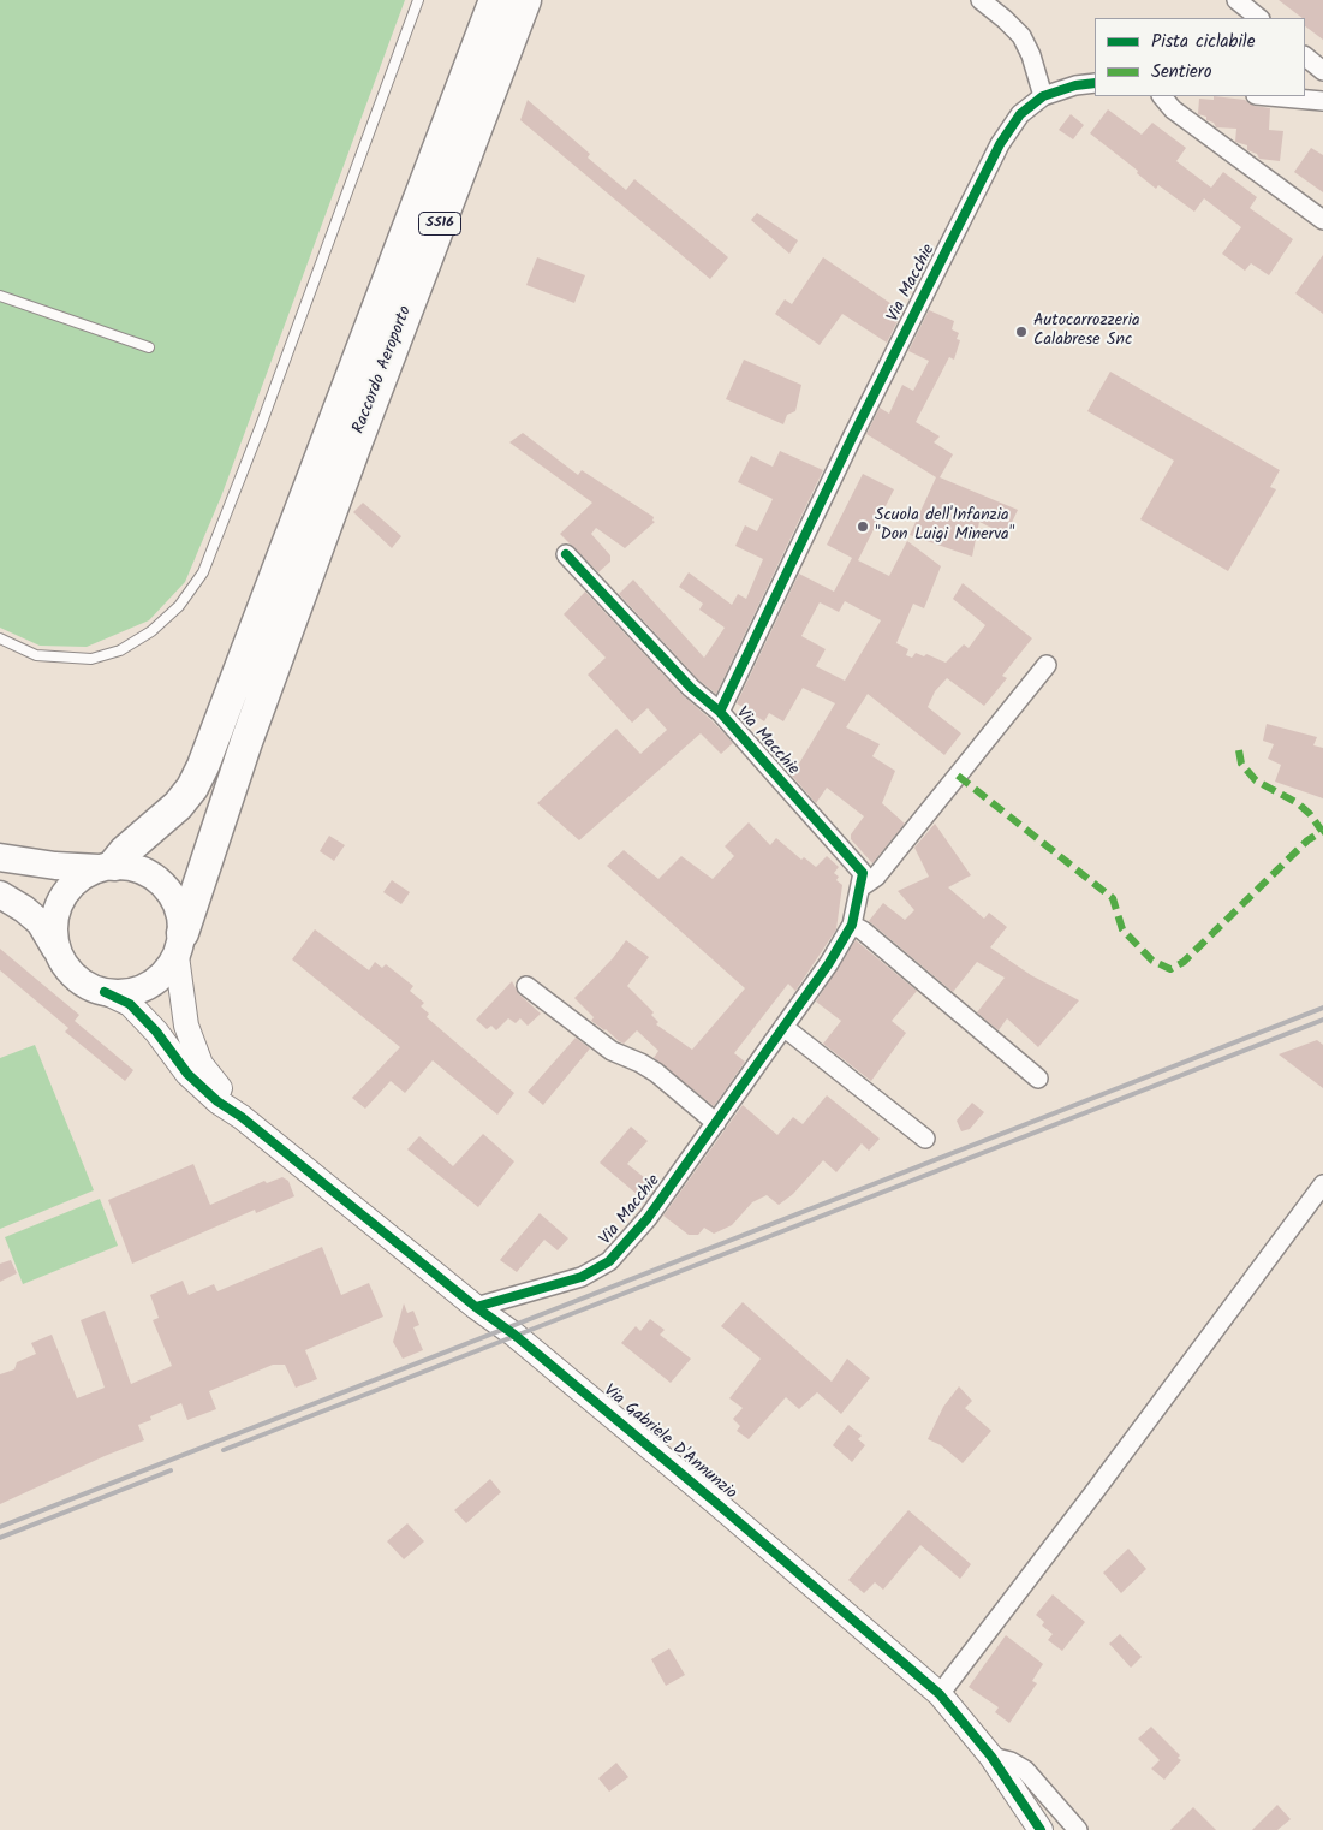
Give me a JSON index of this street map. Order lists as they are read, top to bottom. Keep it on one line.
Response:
{"streets":{"highway":["SS16","Raccordo Aeroporto"],"street":["Via Macchie","Via Gabriele D'Annunzio"]},"crossings":[["Via Macchie","Via Gabriele D'Annunzio"]],"places":["Autocarrozzeria Calabrese Snc","Scuola dell'Infanzia \"Don Luigi Minerva\""],"legend":["Pista ciclabile","Sentiero"]}
